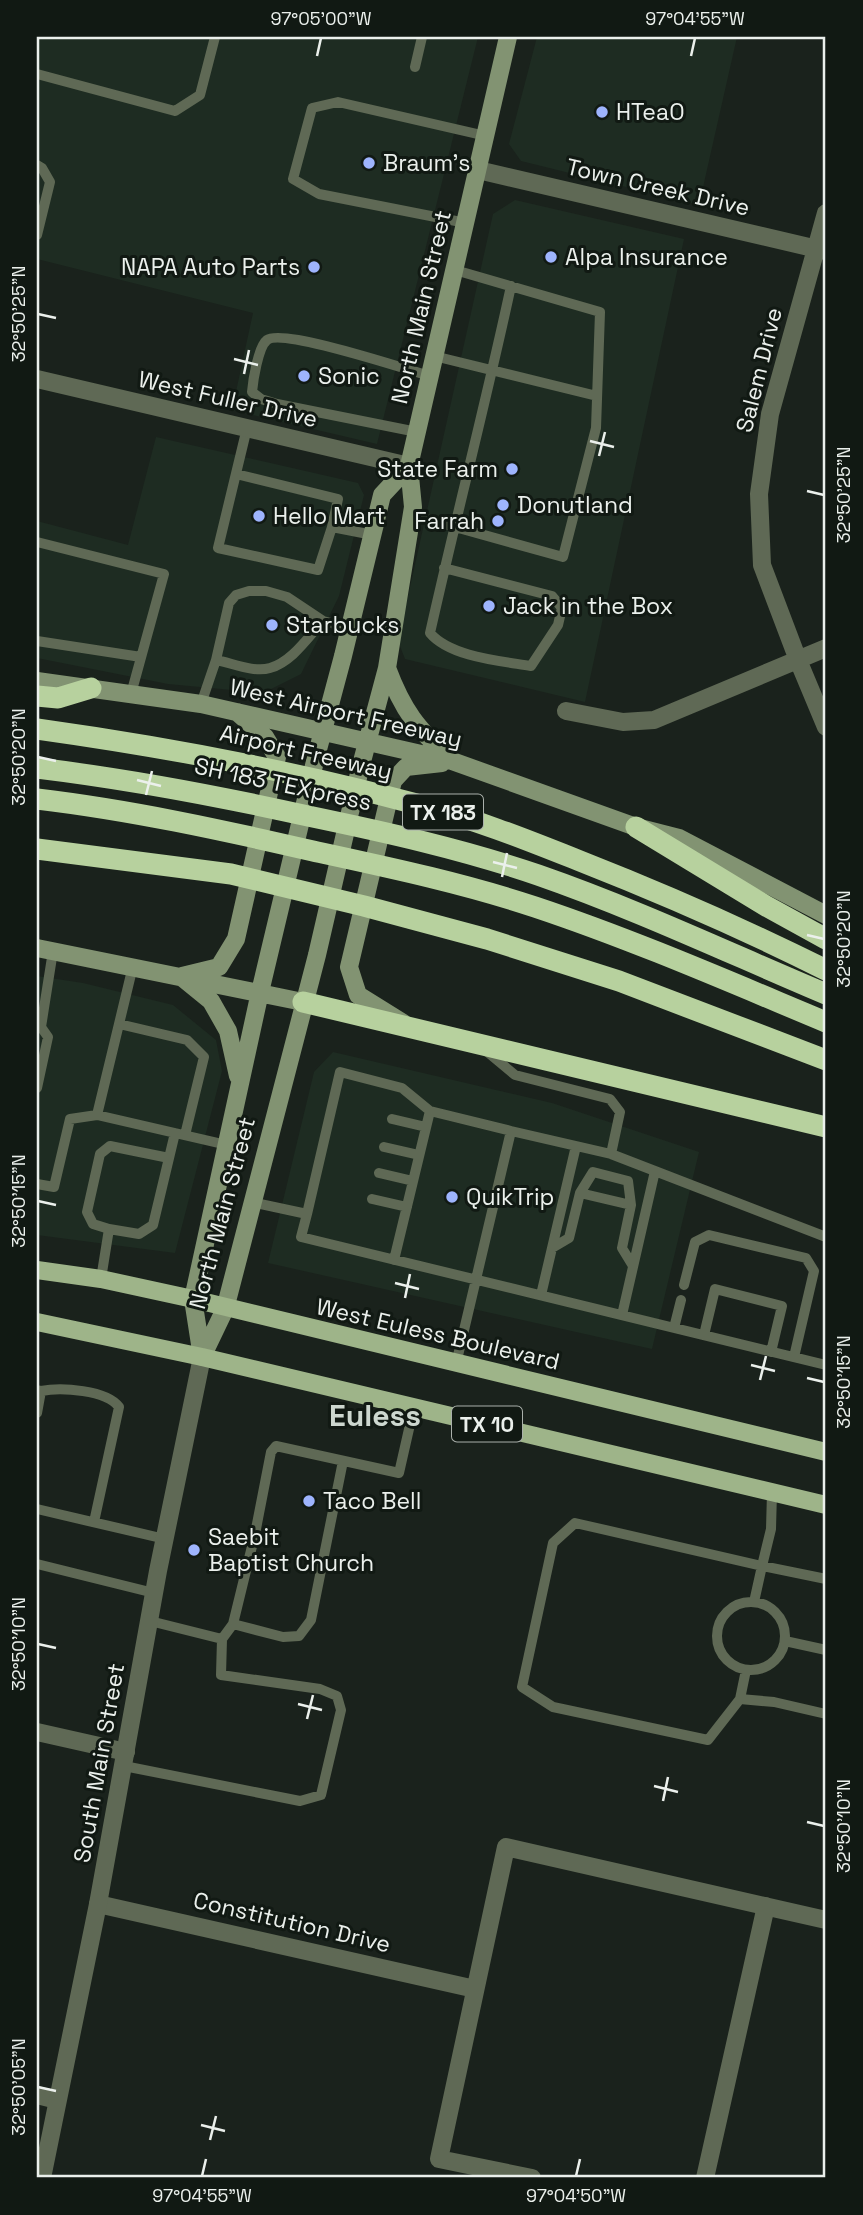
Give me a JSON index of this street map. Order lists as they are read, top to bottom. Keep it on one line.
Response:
{"streets":{"highway":["Airport Freeway","SH 183 TEXpress","TX 183"],"main road":["North Main Street","West Airport Freeway","West Euless Boulevard","TX 10"],"street":["Town Creek Drive","Salem Drive","West Fuller Drive","South Main Street","Constitution Drive"]},"crossings":[["Town Creek Drive","North Main Street"],["Town Creek Drive","Salem Drive"],["North Main Street","West Fuller Drive"],["North Main Street","West Airport Freeway"],["North Main Street","West Euless Boulevard"],["North Main Street","TX 10"],["North Main Street","South Main Street"],["TX 10","South Main Street"],["South Main Street","Constitution Drive"]],"districts":["Euless"],"places":["HTeaO","Braum's","Alpa Insurance","NAPA Auto Parts","Sonic","State Farm","Donutland","Hello Mart","Farrah","Jack in the Box","Starbucks","QuikTrip","Taco Bell","Saebit Baptist Church"],"coordinates":["97°05'00\"W","97°04'55\"W","32°50'25\"N","32°50'20\"N","32°50'15\"N","32°50'10\"N","32°50'05\"N","97°04'50\"W"]}
